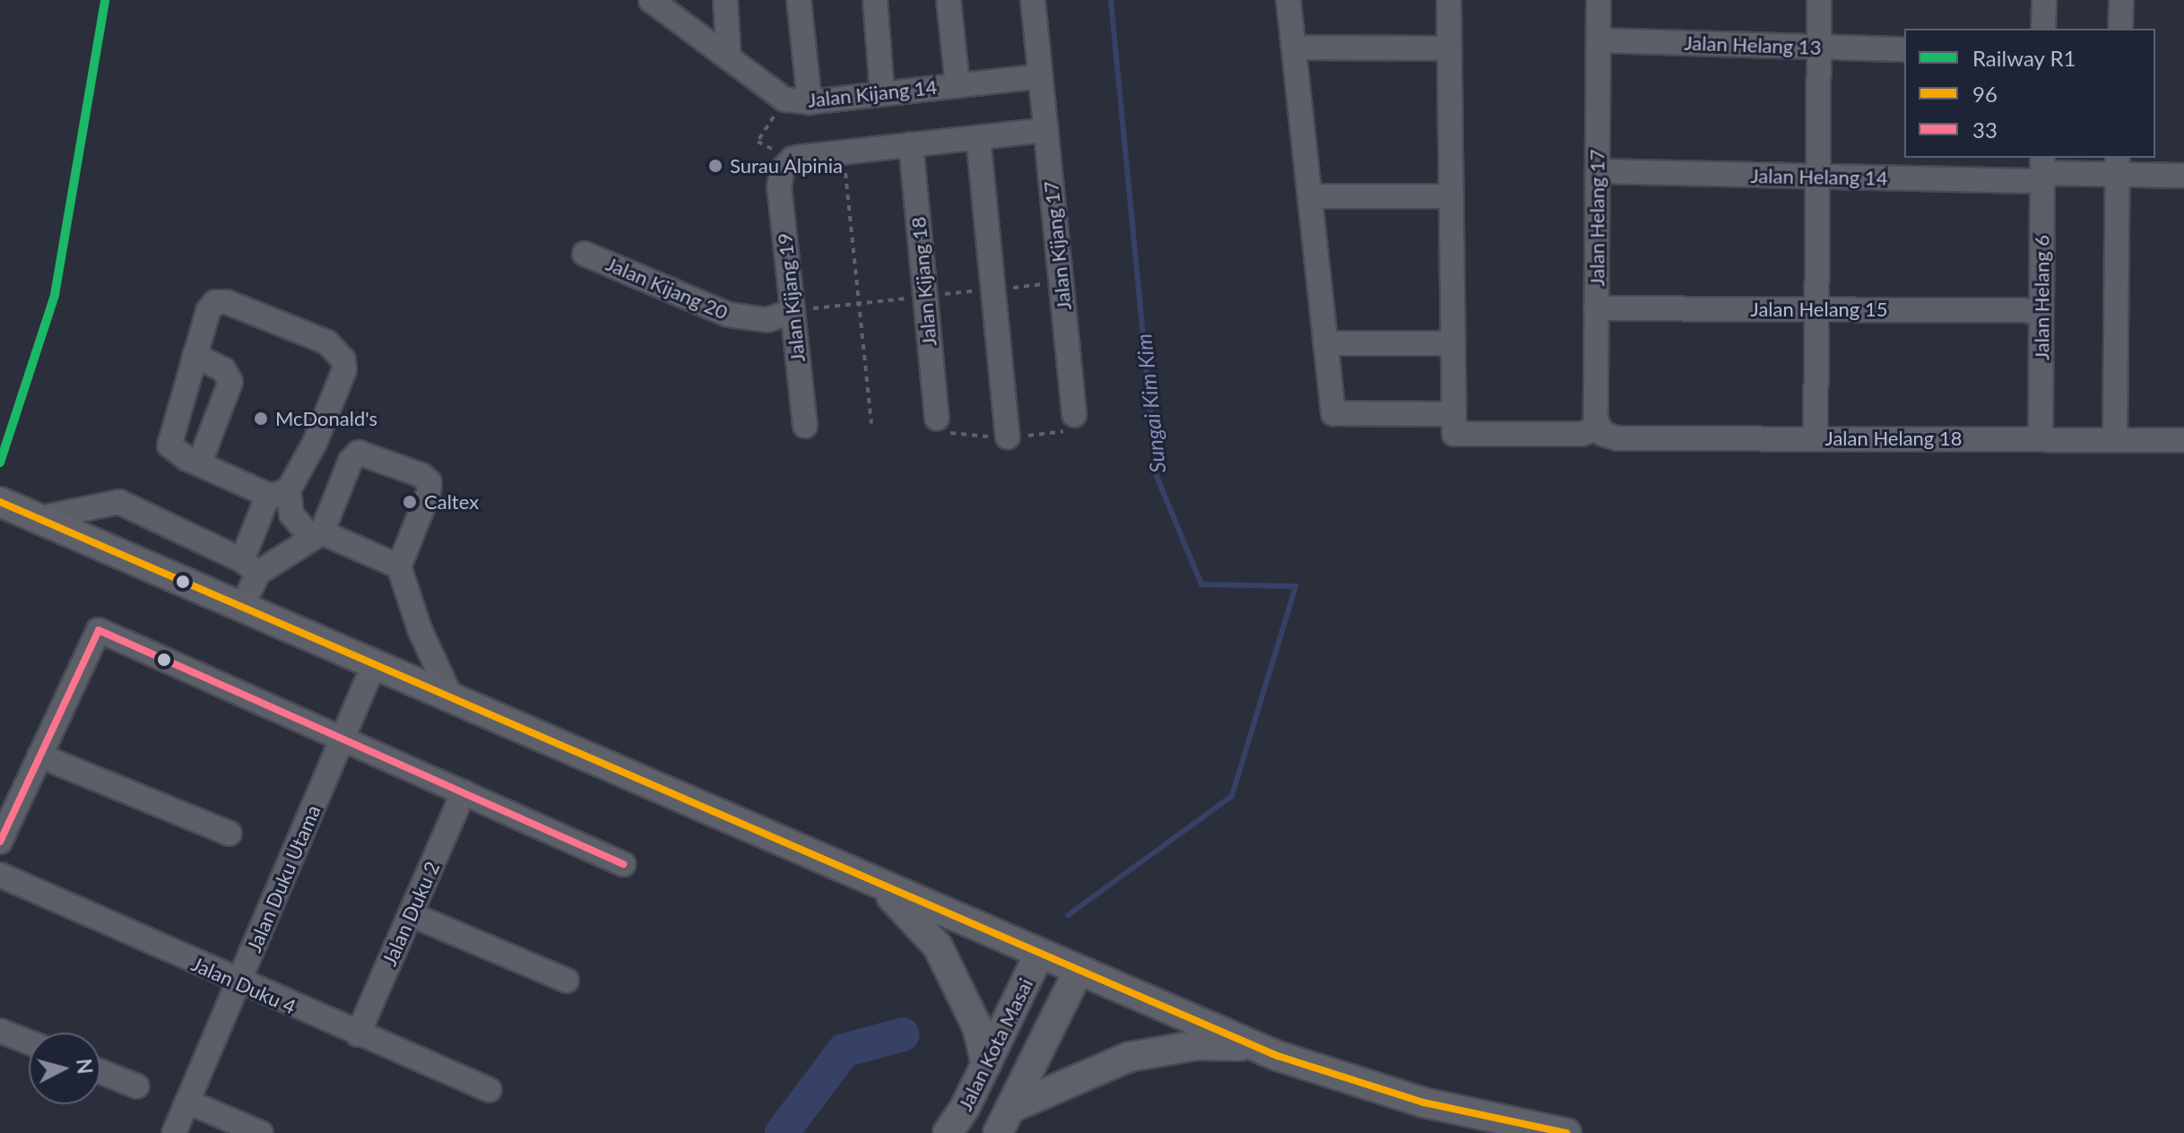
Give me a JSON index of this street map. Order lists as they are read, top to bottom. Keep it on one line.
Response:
{"streets":{"main road":["Jalan Kota Masai"],"street":["Jalan Helang 13","Jalan Kijang 14","Jalan Helang 14","Jalan Helang 17","Jalan Kijang 17","Jalan Kijang 18","Jalan Kijang 20","Jalan Kijang 19","Jalan Helang 6","Jalan Helang 15","Jalan Helang 18","Jalan Duku Utama","Jalan Duku 2","Jalan Duku 4"]},"crossings":[["Jalan Helang 13","Jalan Helang 17"],["Jalan Kijang 14","Jalan Kijang 17"],["Jalan Helang 14","Jalan Helang 17"],["Jalan Helang 14","Jalan Helang 6"],["Jalan Helang 17","Jalan Helang 15"],["Jalan Helang 17","Jalan Helang 18"],["Jalan Kijang 20","Jalan Kijang 19"],["Jalan Helang 6","Jalan Helang 15"],["Jalan Helang 6","Jalan Helang 18"],["Jalan Duku Utama","Jalan Duku 4"],["Jalan Duku 2","Jalan Duku 4"]],"water":["Sungai Kim Kim"],"places":["Surau Alpinia","McDonald's","Caltex"],"lines":["rail line R1","transit line 96","transit line 33"],"legend":["Railway R1","96","33"],"north":"right"}
